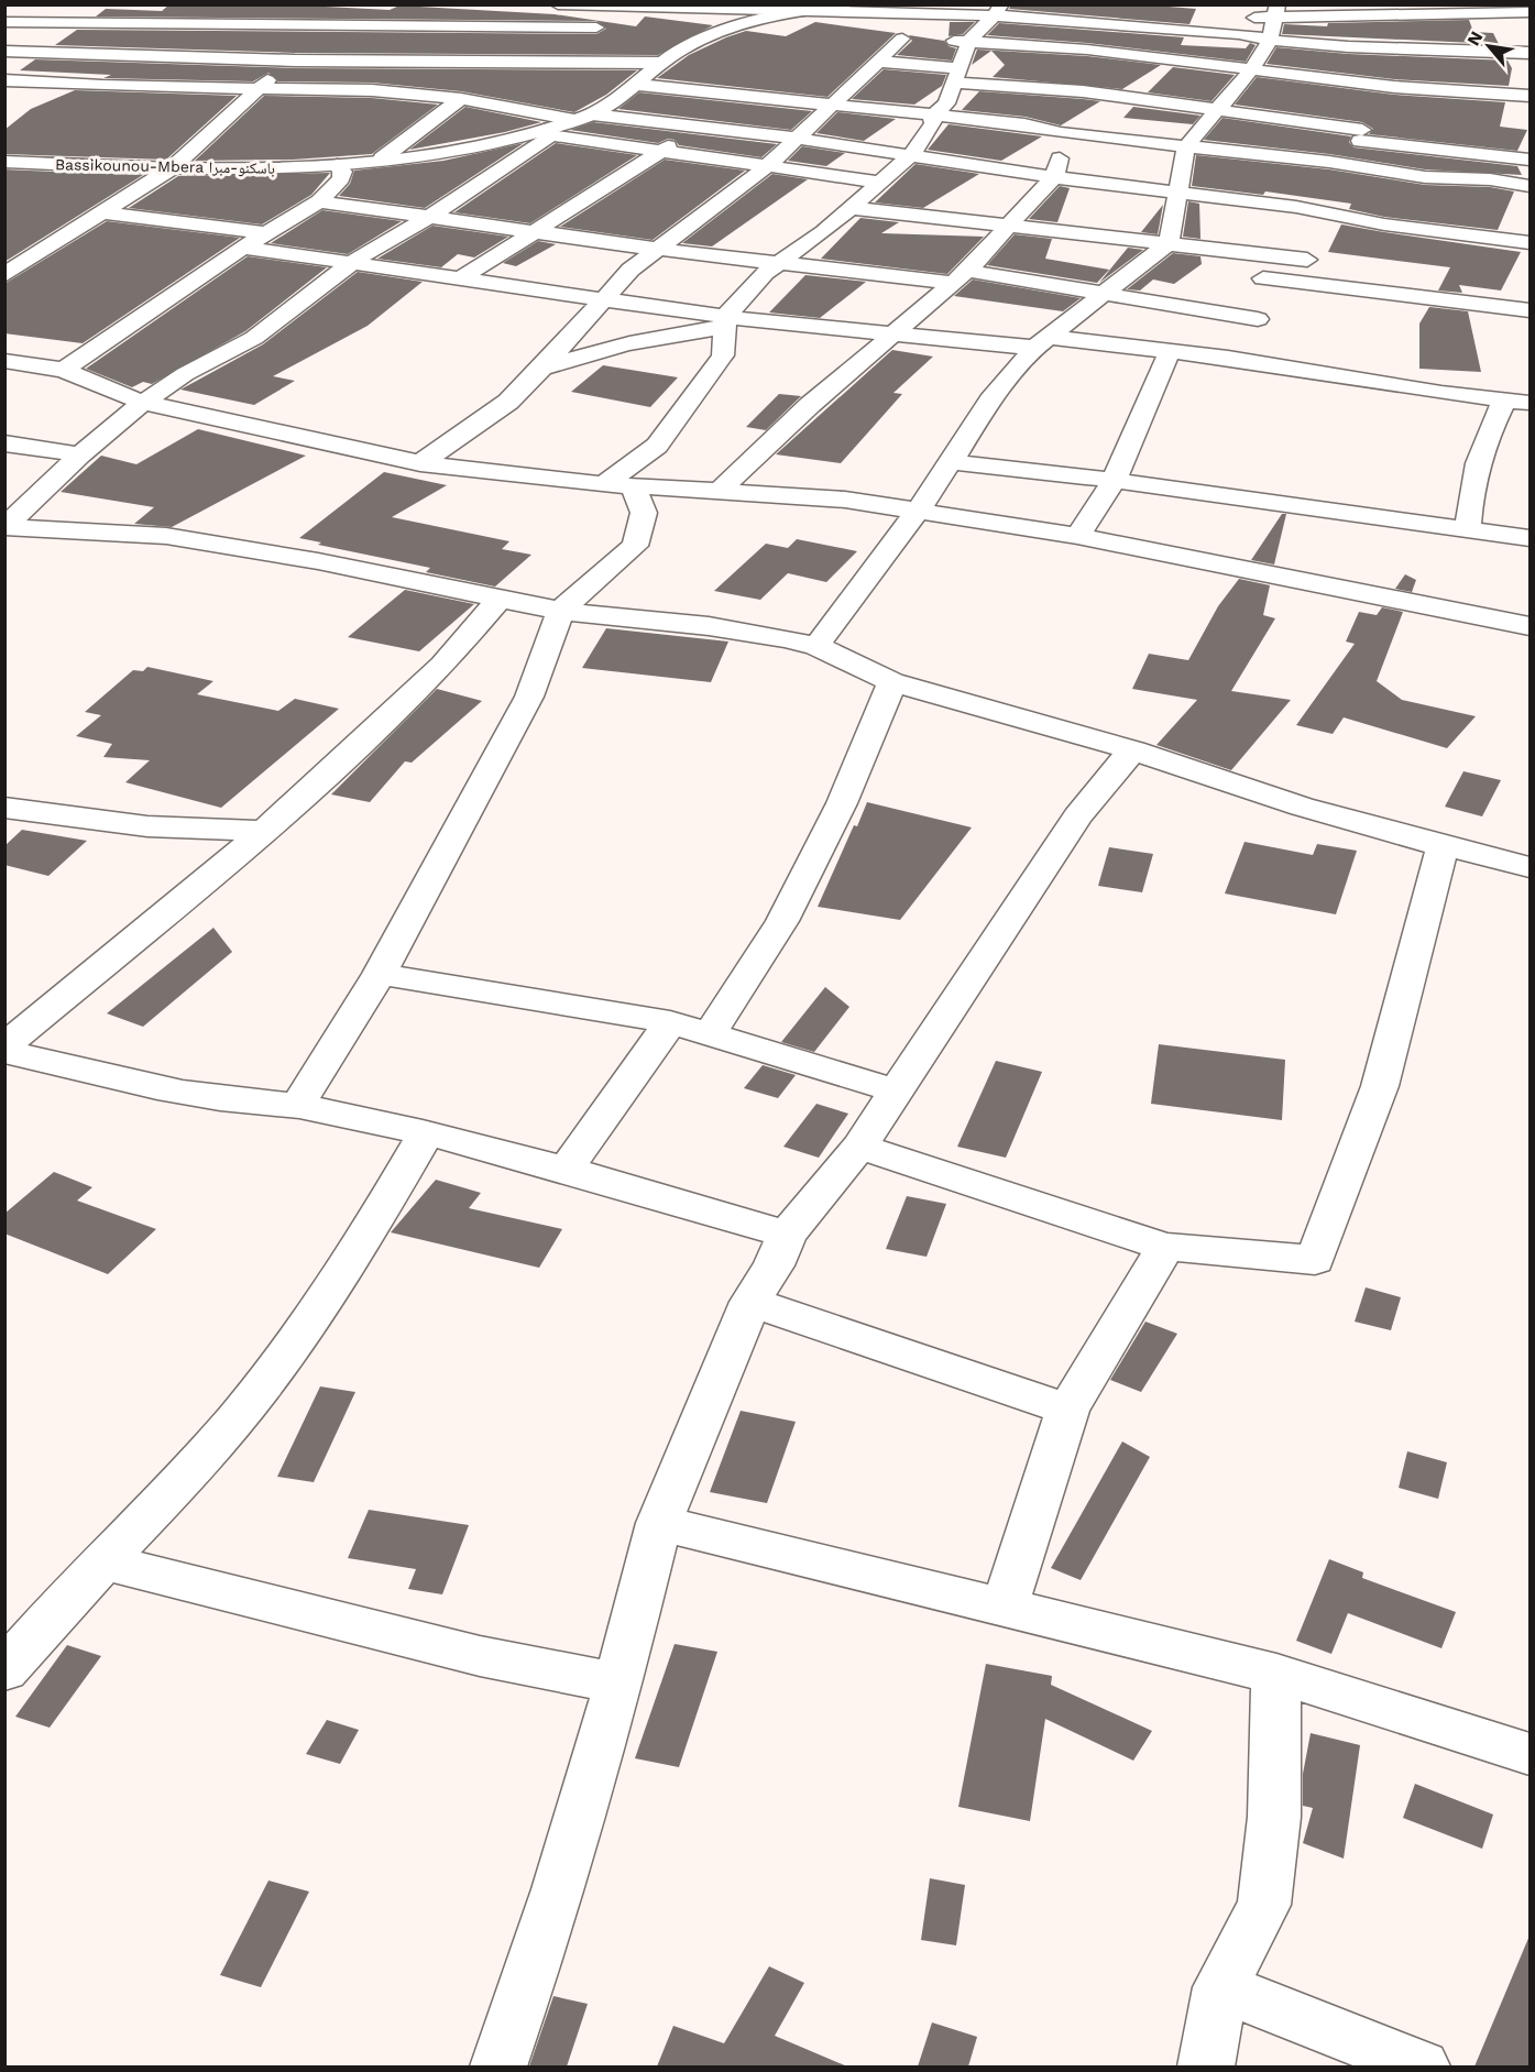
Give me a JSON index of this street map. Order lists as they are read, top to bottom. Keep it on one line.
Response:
{"streets":{"street":["Bassikounou-Mbera باسكنو-مبرا"]},"north":"top left"}
